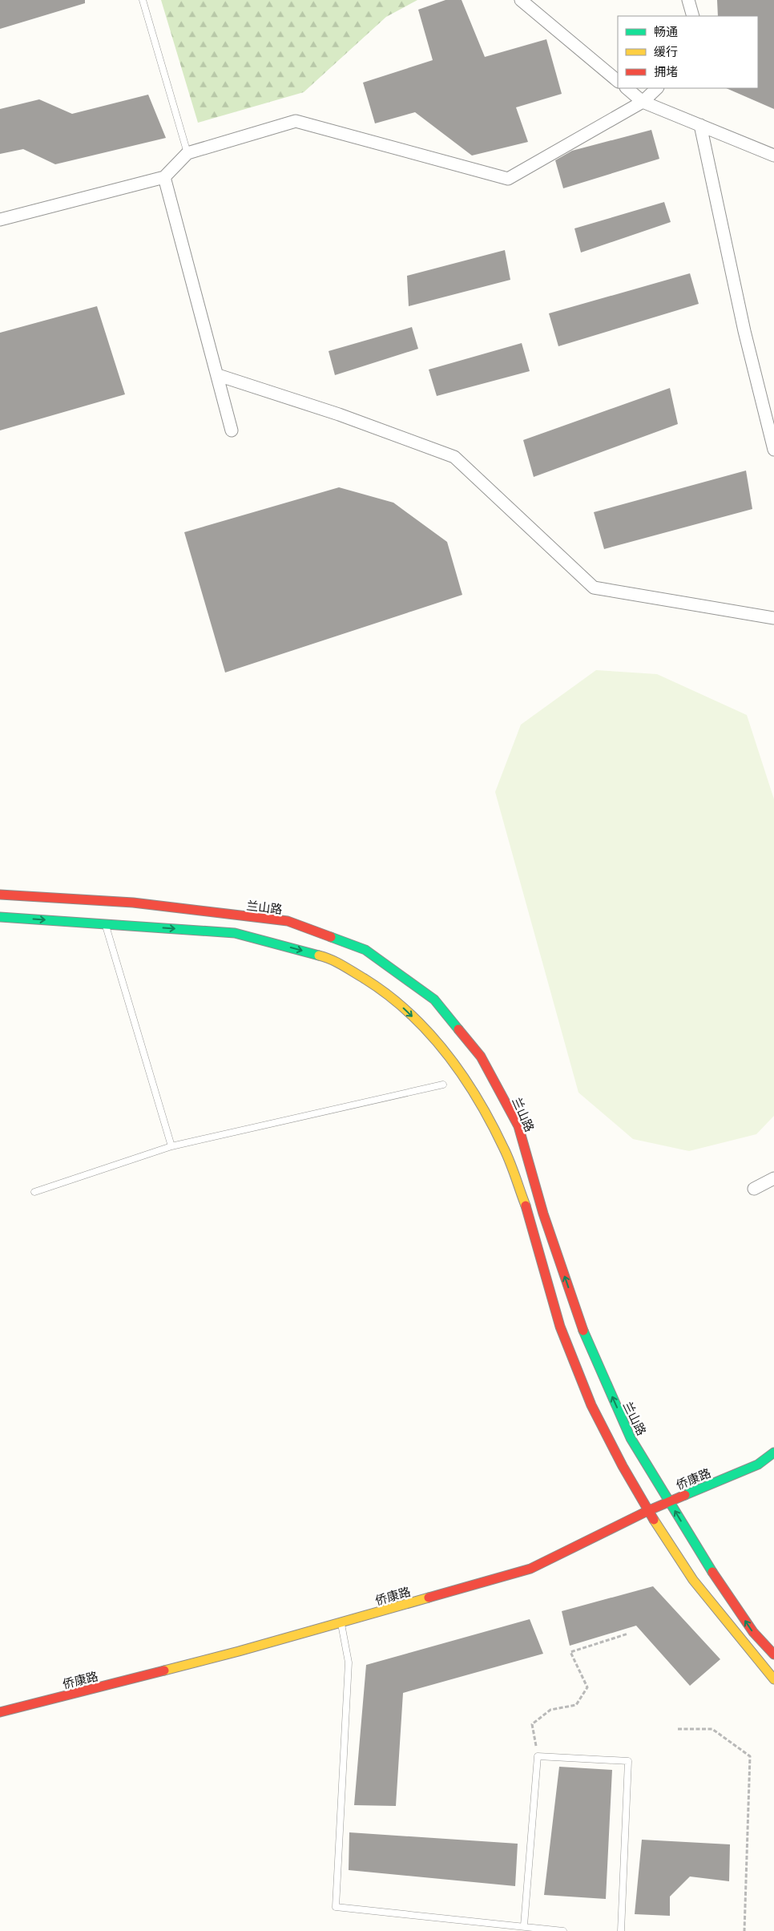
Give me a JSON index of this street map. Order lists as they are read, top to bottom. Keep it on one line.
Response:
{"streets":{"street":["兰山路","侨康路"]},"crossings":[["兰山路","侨康路"]],"legend":["畅通","缓行","拥堵"]}
